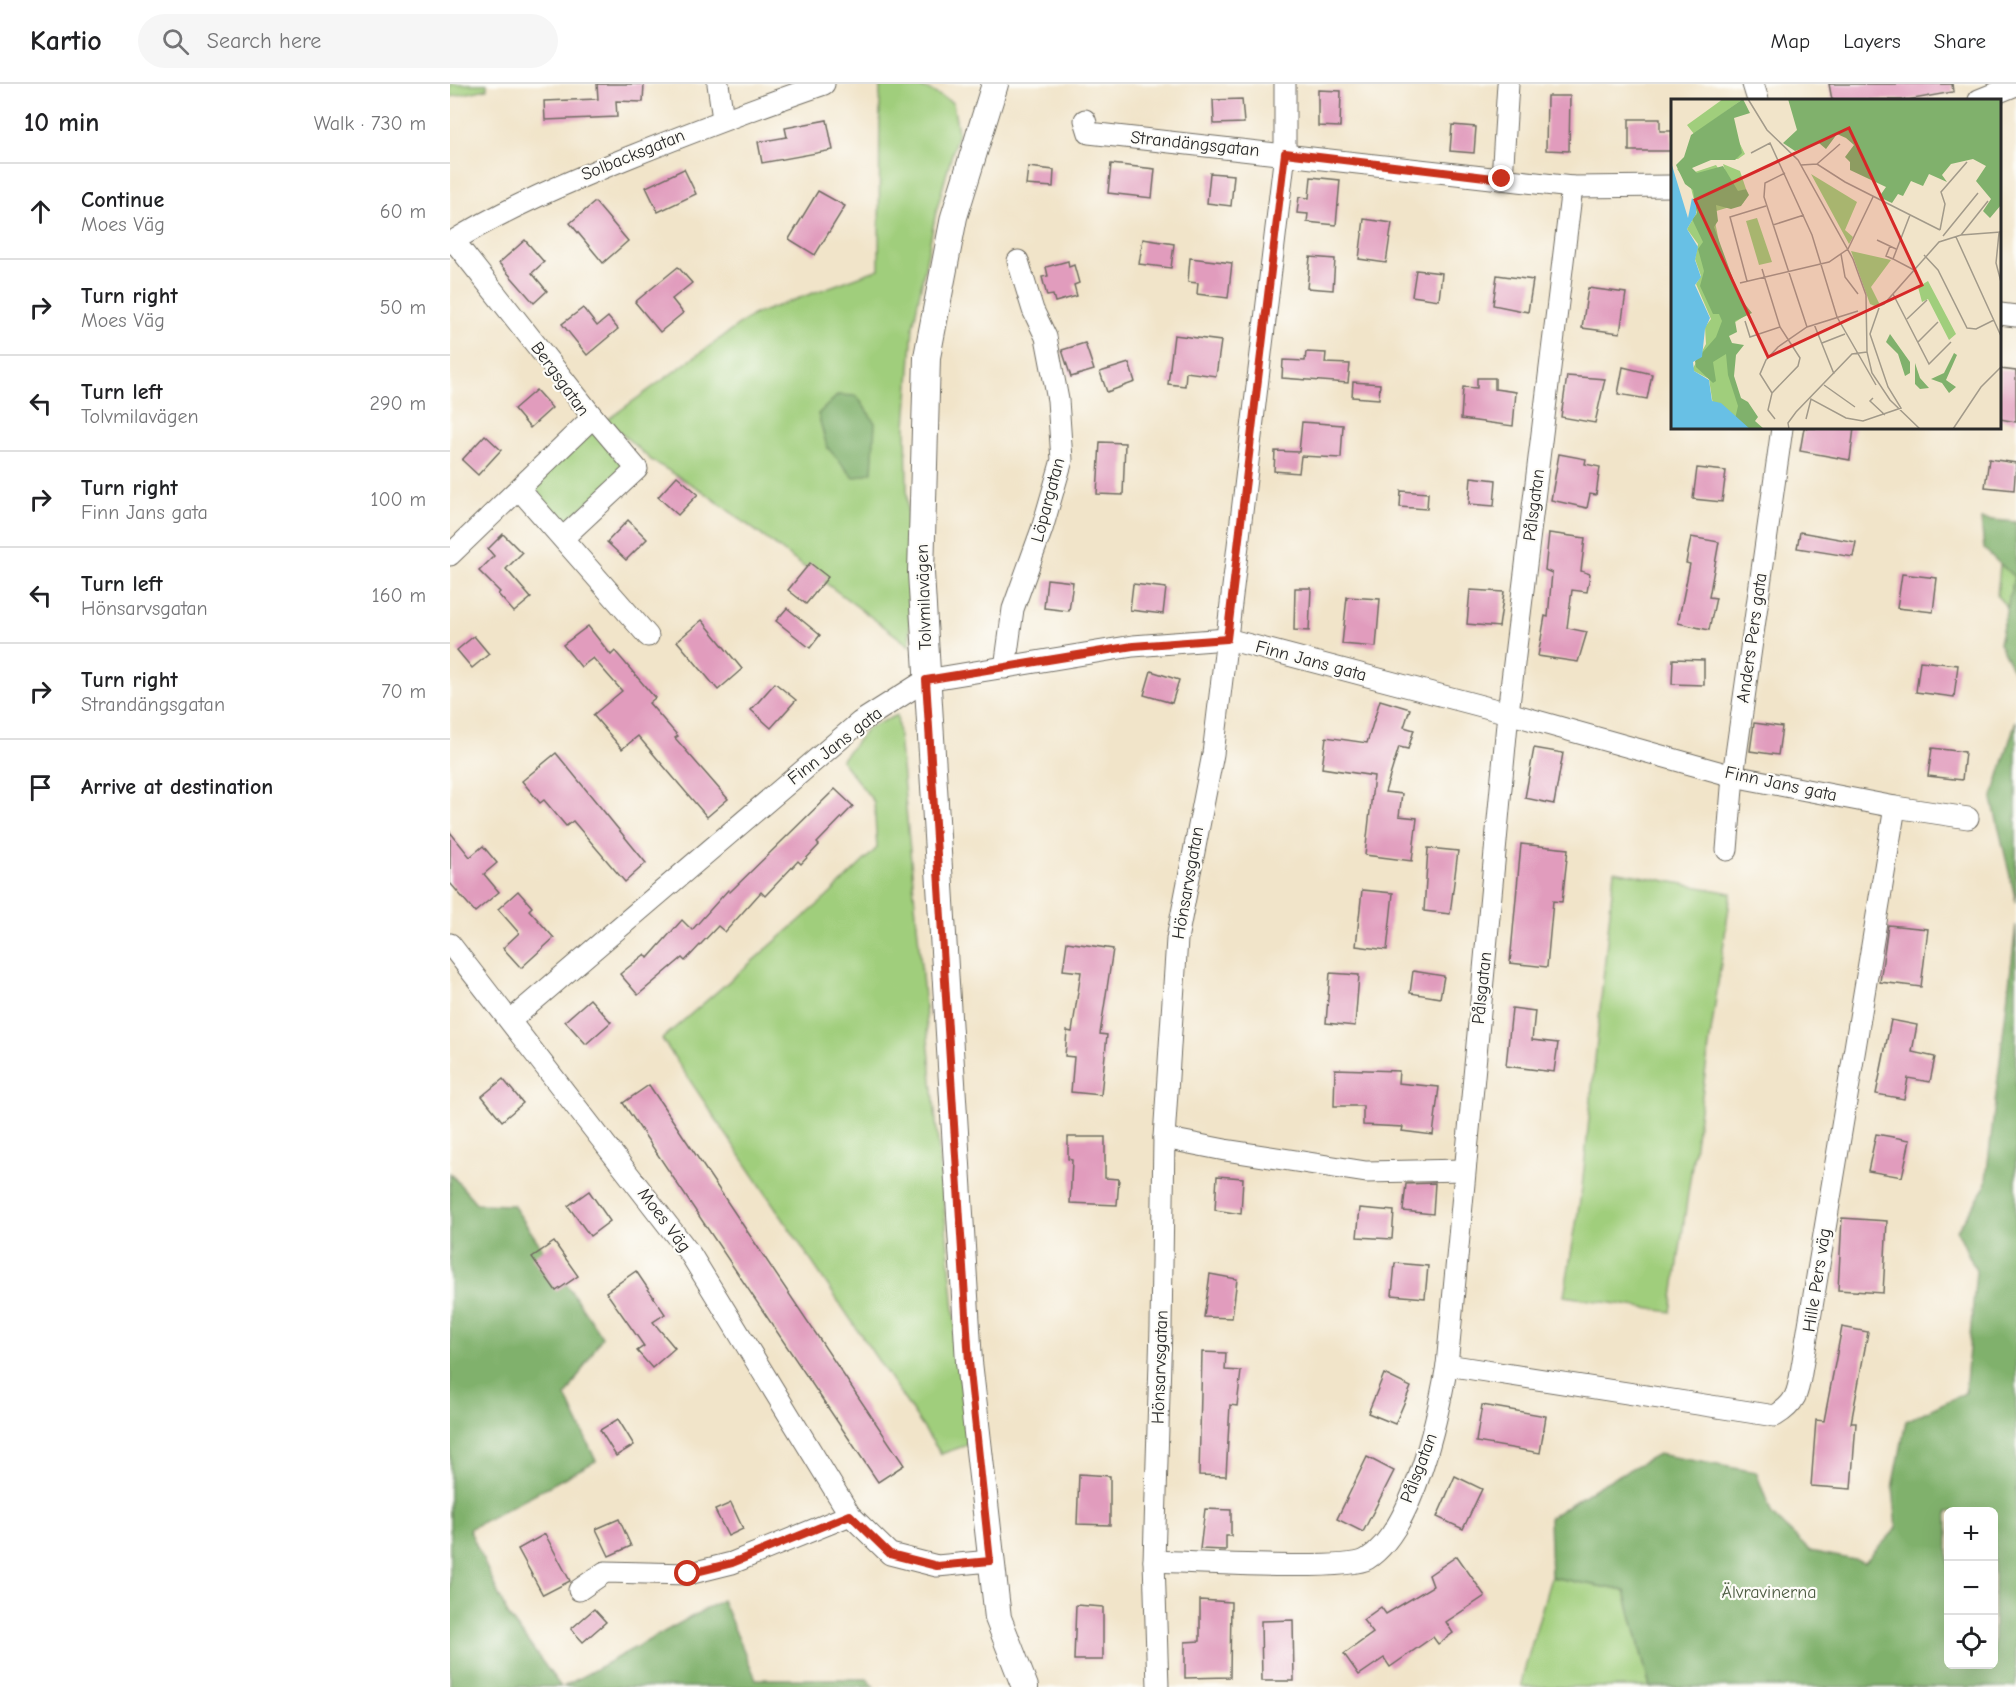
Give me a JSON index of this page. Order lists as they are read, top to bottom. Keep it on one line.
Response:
{"streets":{"street":["Strandängsgatan","Solbacksgatan","Bergsgatan","Löpargatan","Pålsgatan","Tolvmilavägen","Anders Pers gata","Finn Jans gata","Hönsarvsgatan","Moes Väg","Hille Pers väg"]},"crossings":[["Strandängsgatan","Pålsgatan"],["Strandängsgatan","Hönsarvsgatan"],["Solbacksgatan","Bergsgatan"],["Löpargatan","Finn Jans gata"],["Pålsgatan","Finn Jans gata"],["Pålsgatan","Hönsarvsgatan"],["Pålsgatan","Hille Pers väg"],["Tolvmilavägen","Finn Jans gata"],["Tolvmilavägen","Moes Väg"],["Anders Pers gata","Finn Jans gata"],["Finn Jans gata","Hönsarvsgatan"],["Finn Jans gata","Moes Väg"],["Finn Jans gata","Hille Pers väg"]],"parks":["Älvravinerna"],"page":{"header":"Kartio","search":"Search here","nav":["Map","Layers","Share"],"heading":["10 min","Walk · 730 m"],"list":[["Continue","Moes Väg","60 m"],["Turn right","Moes Väg","50 m"],["Turn left","Tolvmilavägen","290 m"],["Turn right","Finn Jans gata","100 m"],["Turn left","Hönsarvsgatan","160 m"],["Turn right","Strandängsgatan","70 m"],"Arrive at destination"],"map_buttons":["+","−"]}}
